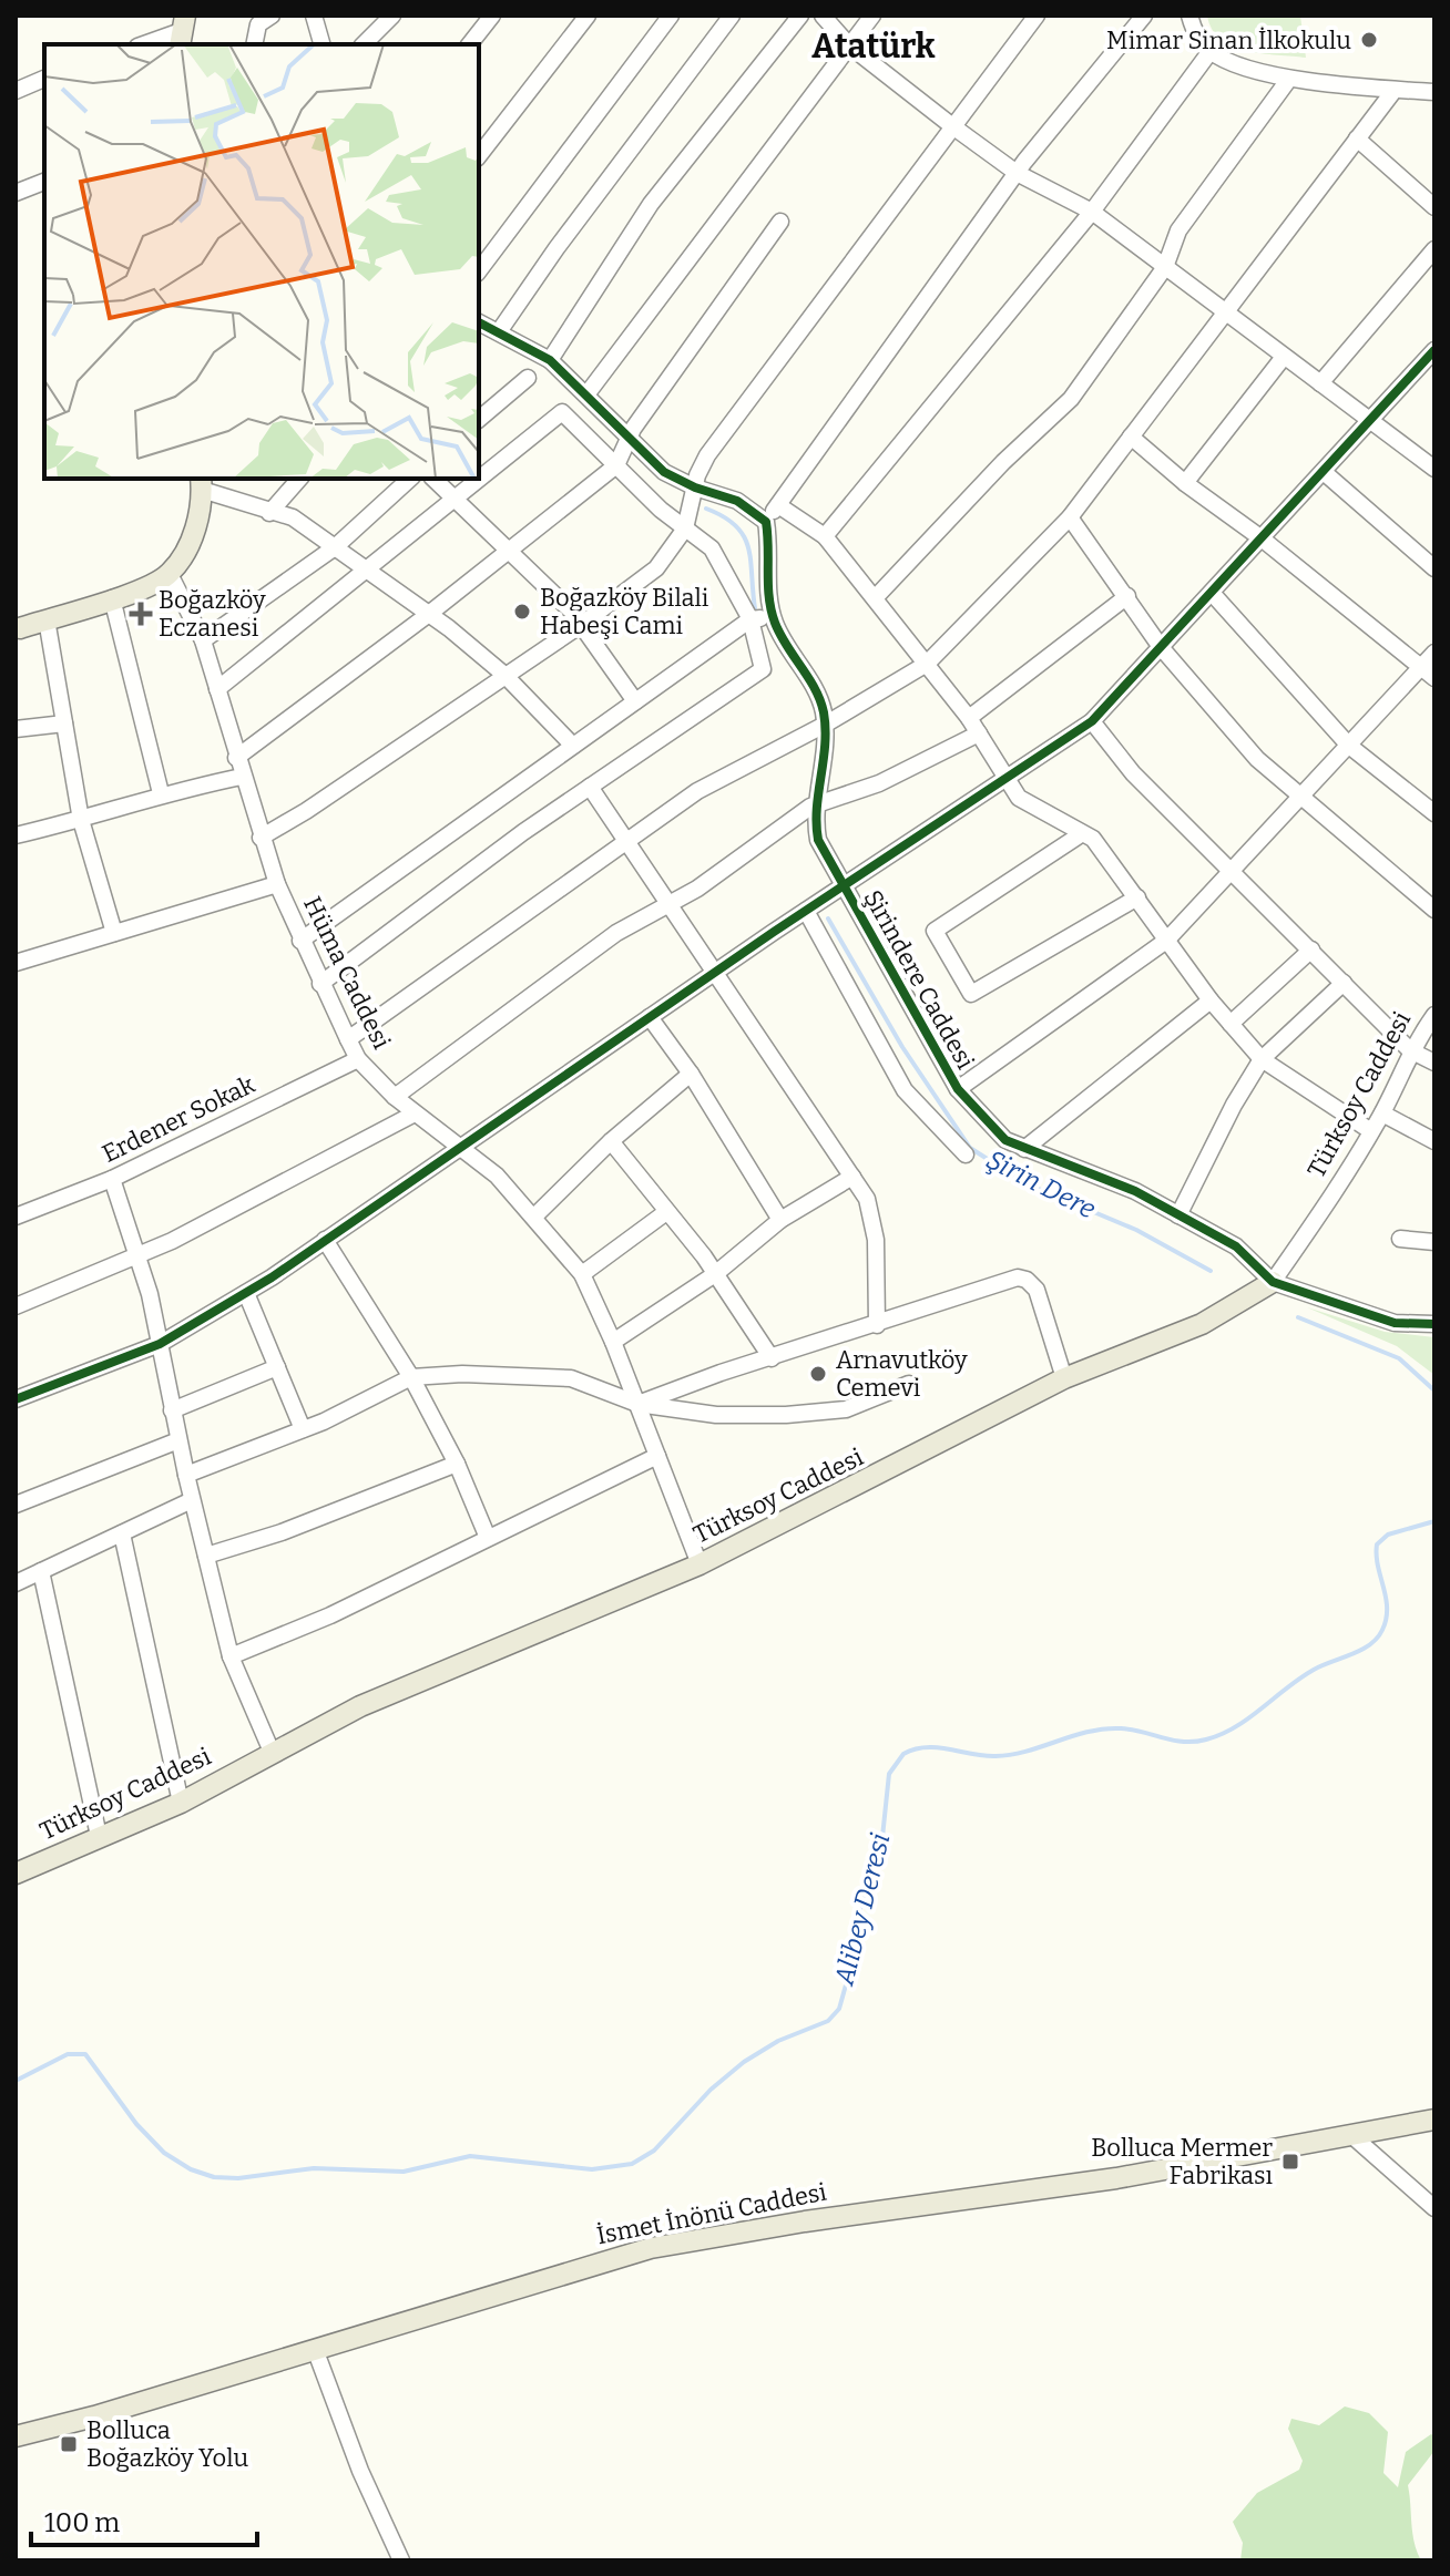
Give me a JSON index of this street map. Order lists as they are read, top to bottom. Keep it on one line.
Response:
{"streets":{"main road":["Türksoy Caddesi","İsmet İnönü Caddesi"],"street":["Hüma Caddesi","Şirindere Caddesi","Erdener Sokak"]},"crossings":[["Hüma Caddesi","Türksoy Caddesi"],["Hüma Caddesi","Erdener Sokak"],["Şirindere Caddesi","Türksoy Caddesi"]],"districts":["Atatürk"],"water":["Şirin Dere","Alibey Deresi"],"places":{"other":["Mimar Sinan İlkokulu","Boğazköy Bilali Habeşi Cami","Arnavutköy Cemevi"],"health":["Boğazköy Eczanesi"],"transit":["Bolluca Mermer Fabrikası","Bolluca Boğazköy Yolu"]},"scale_bar":"100 m"}
